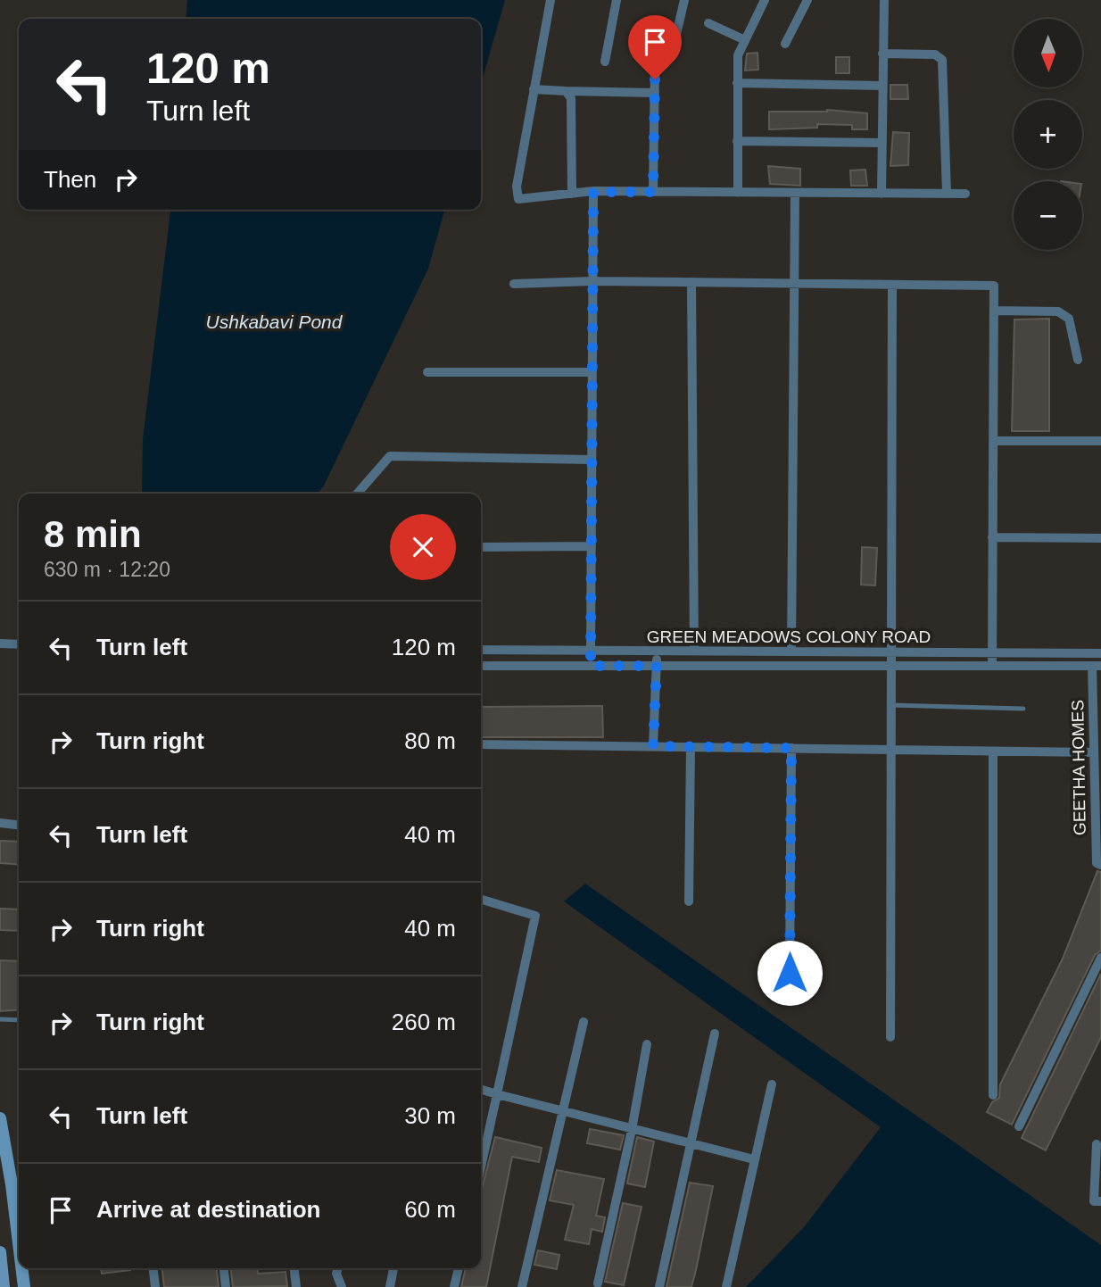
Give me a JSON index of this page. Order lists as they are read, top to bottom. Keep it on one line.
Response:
{"streets":{"street":["GREEN MEADOWS COLONY ROAD","GEETHA HOMES"]},"crossings":[["GREEN MEADOWS COLONY ROAD","GEETHA HOMES"]],"water":["Ushkabavi Pond"],"north":"bottom","page":{"map_buttons":["+","−"],"turn":["120 m","Turn left"],"then":"Then","heading":["8 min","630 m · 12:20"],"list":[{"name":"Turn left","value":"120 m"},{"name":"Turn right","value":"80 m"},{"name":"Turn left","value":"40 m"},{"name":"Turn right","value":"40 m"},{"name":"Turn right","value":"260 m"},{"name":"Turn left","value":"30 m"},{"name":"Arrive at destination","value":"60 m"}]}}
